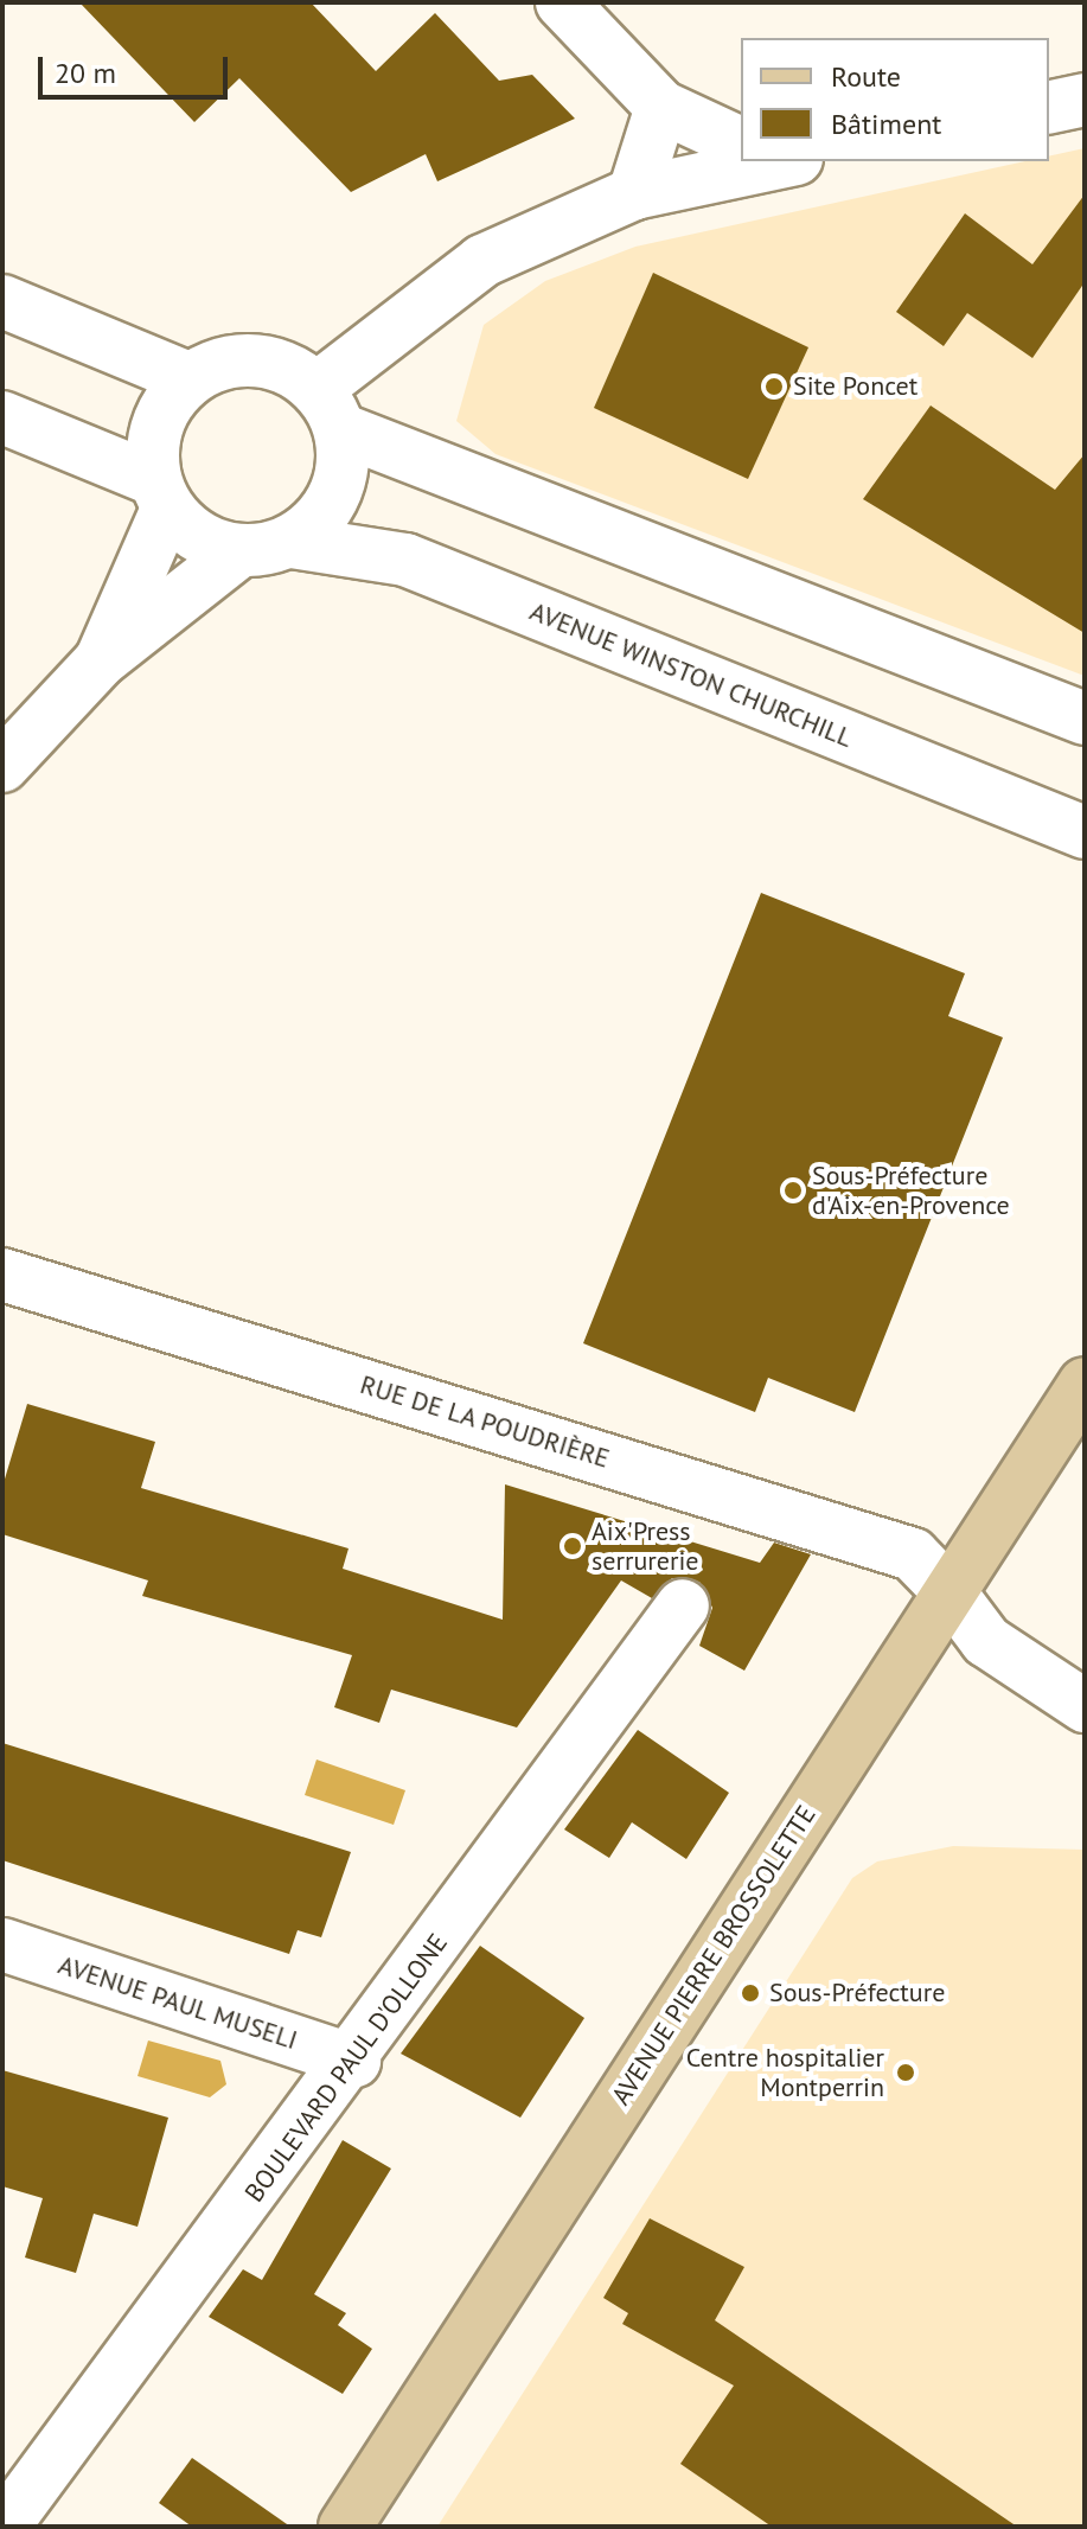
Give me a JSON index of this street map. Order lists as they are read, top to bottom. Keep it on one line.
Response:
{"streets":{"main road":["AVENUE PIERRE BROSSOLETTE"],"street":["AVENUE WINSTON CHURCHILL","RUE DE LA POUDRIÈRE","AVENUE PAUL MUSELI","BOULEVARD PAUL D'OLLONE"]},"crossings":[["RUE DE LA POUDRIÈRE","AVENUE PIERRE BROSSOLETTE"],["AVENUE PAUL MUSELI","BOULEVARD PAUL D'OLLONE"]],"places":["Site Poncet","Sous-Préfecture d'Aix-en-Provence","Aix'Press serrurerie","Sous-Préfecture","Centre hospitalier Montperrin"],"legend":["Route","Bâtiment"],"scale_bar":"20 m"}
